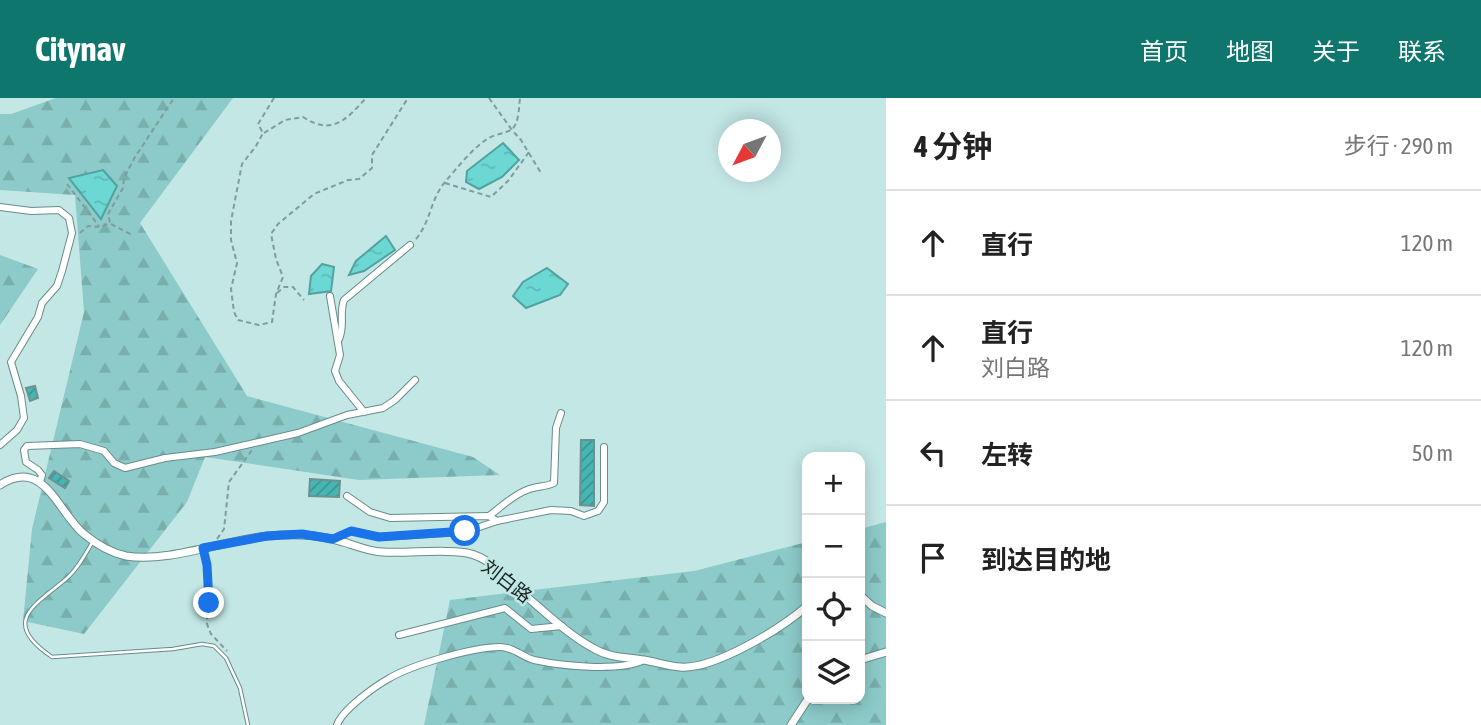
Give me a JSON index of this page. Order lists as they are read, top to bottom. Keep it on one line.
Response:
{"streets":{"street":["刘白路"]},"north":"bottom left","page":{"header":"Citynav","nav":["首页","地图","关于","联系"],"heading":["4 分钟","步行 · 290 m"],"list":[["直行","120 m"],["直行","刘白路","120 m"],["左转","50 m"],"到达目的地"],"map_buttons":["+","−"]}}
